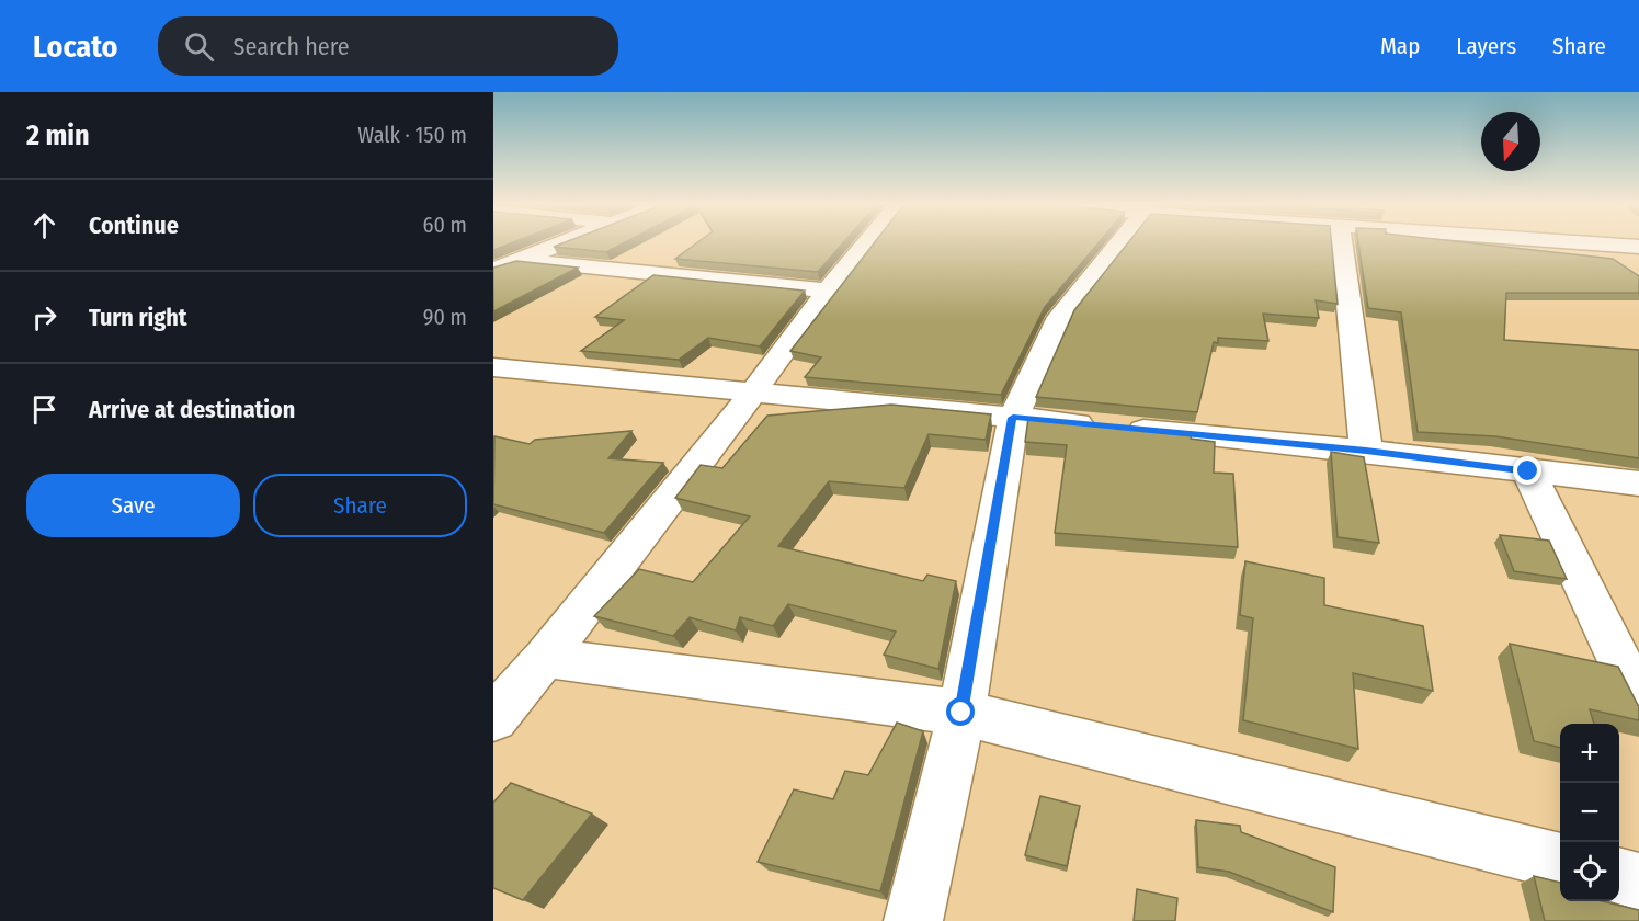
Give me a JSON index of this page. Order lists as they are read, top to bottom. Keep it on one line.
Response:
{"north":"bottom","page":{"header":"Locato","search":"Search here","nav":["Map","Layers","Share"],"heading":["2 min","Walk · 150 m"],"list":[["Continue","60 m"],["Turn right","90 m"],"Arrive at destination"],"buttons":["Save","Share"],"map_buttons":["+","−"]}}
